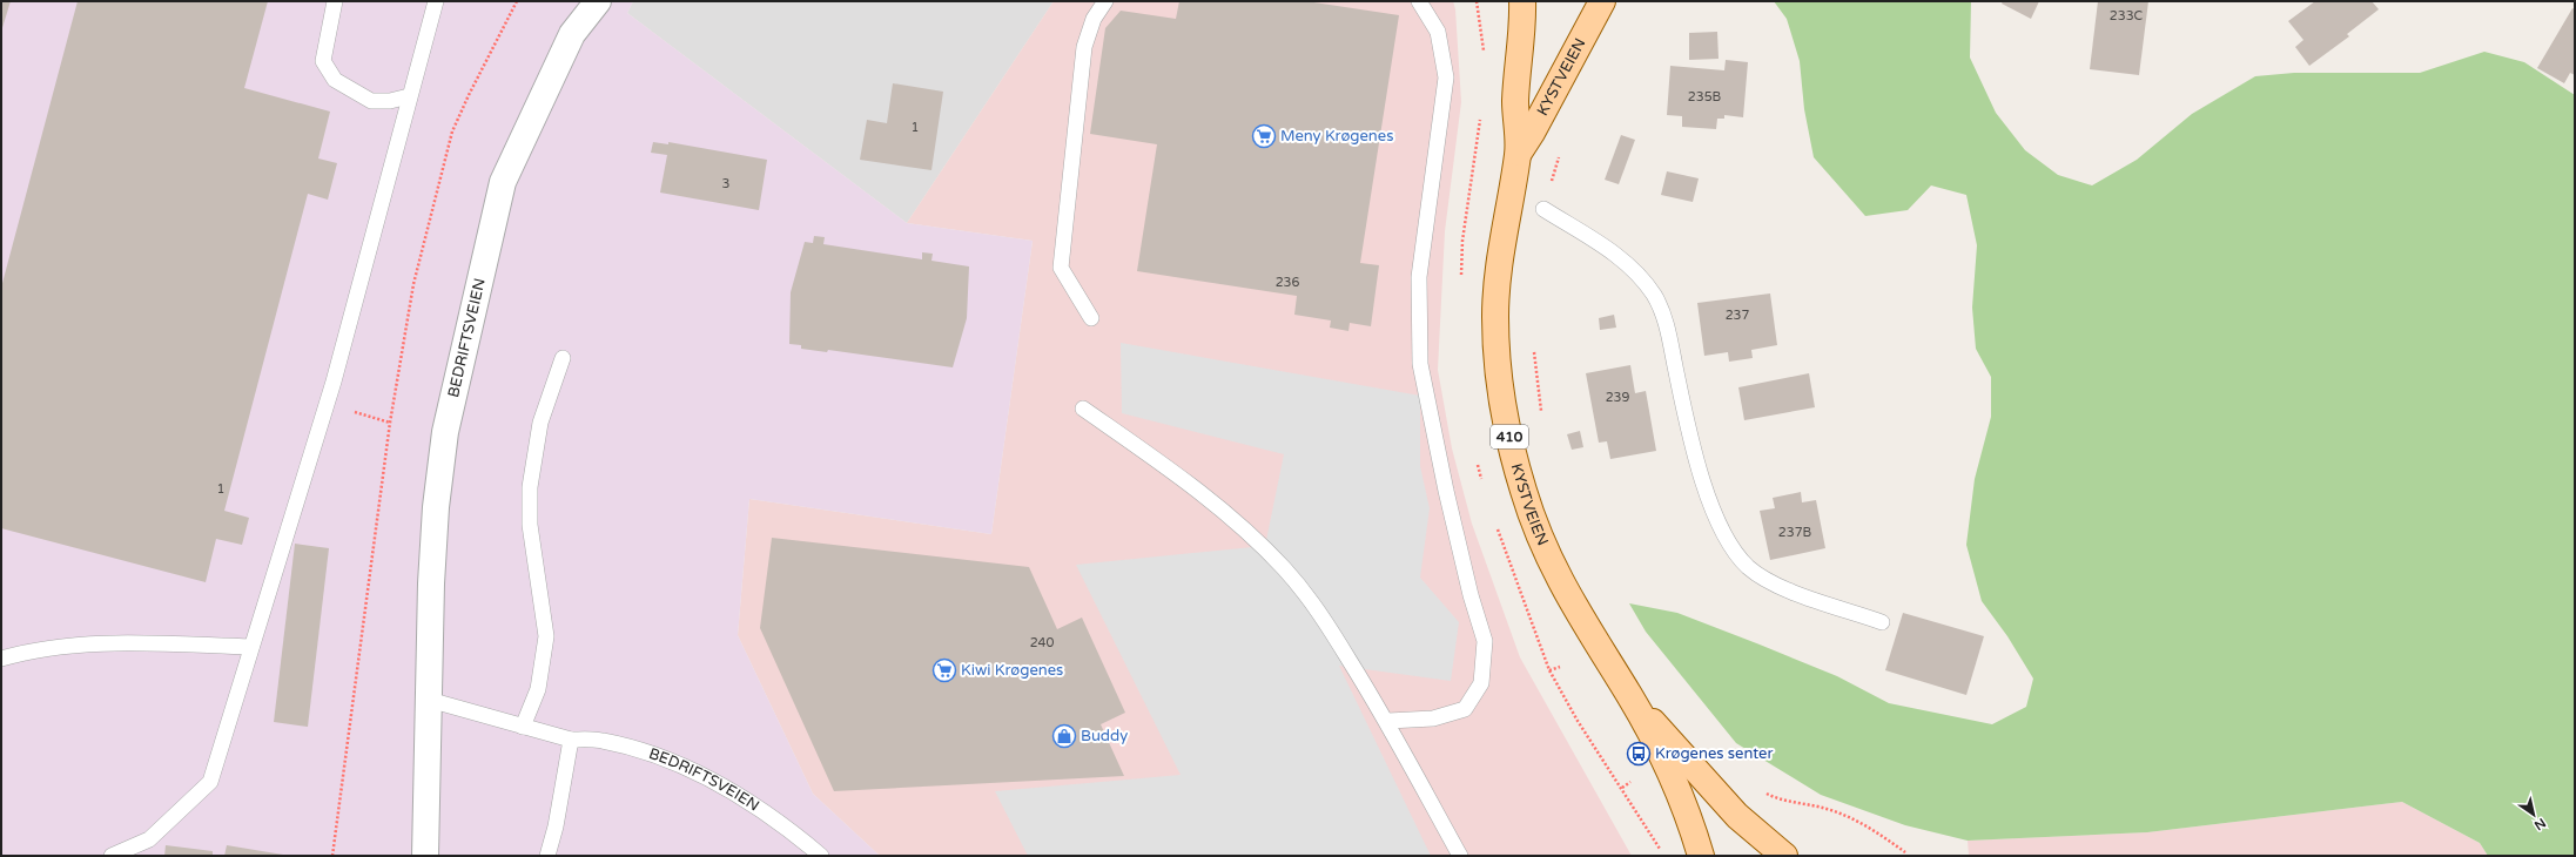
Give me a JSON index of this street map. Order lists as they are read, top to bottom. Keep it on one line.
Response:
{"streets":{"main road":["KYSTVEIEN","410"],"street":["BEDRIFTSVEIEN"]},"places":{"supermarket":["Meny Krøgenes","Kiwi Krøgenes"],"shop":["Buddy"],"bus stop":["Krøgenes senter"]},"house_numbers":["233C","235B","1","3","236","237","239","1","237B","240"],"north":"bottom right"}
